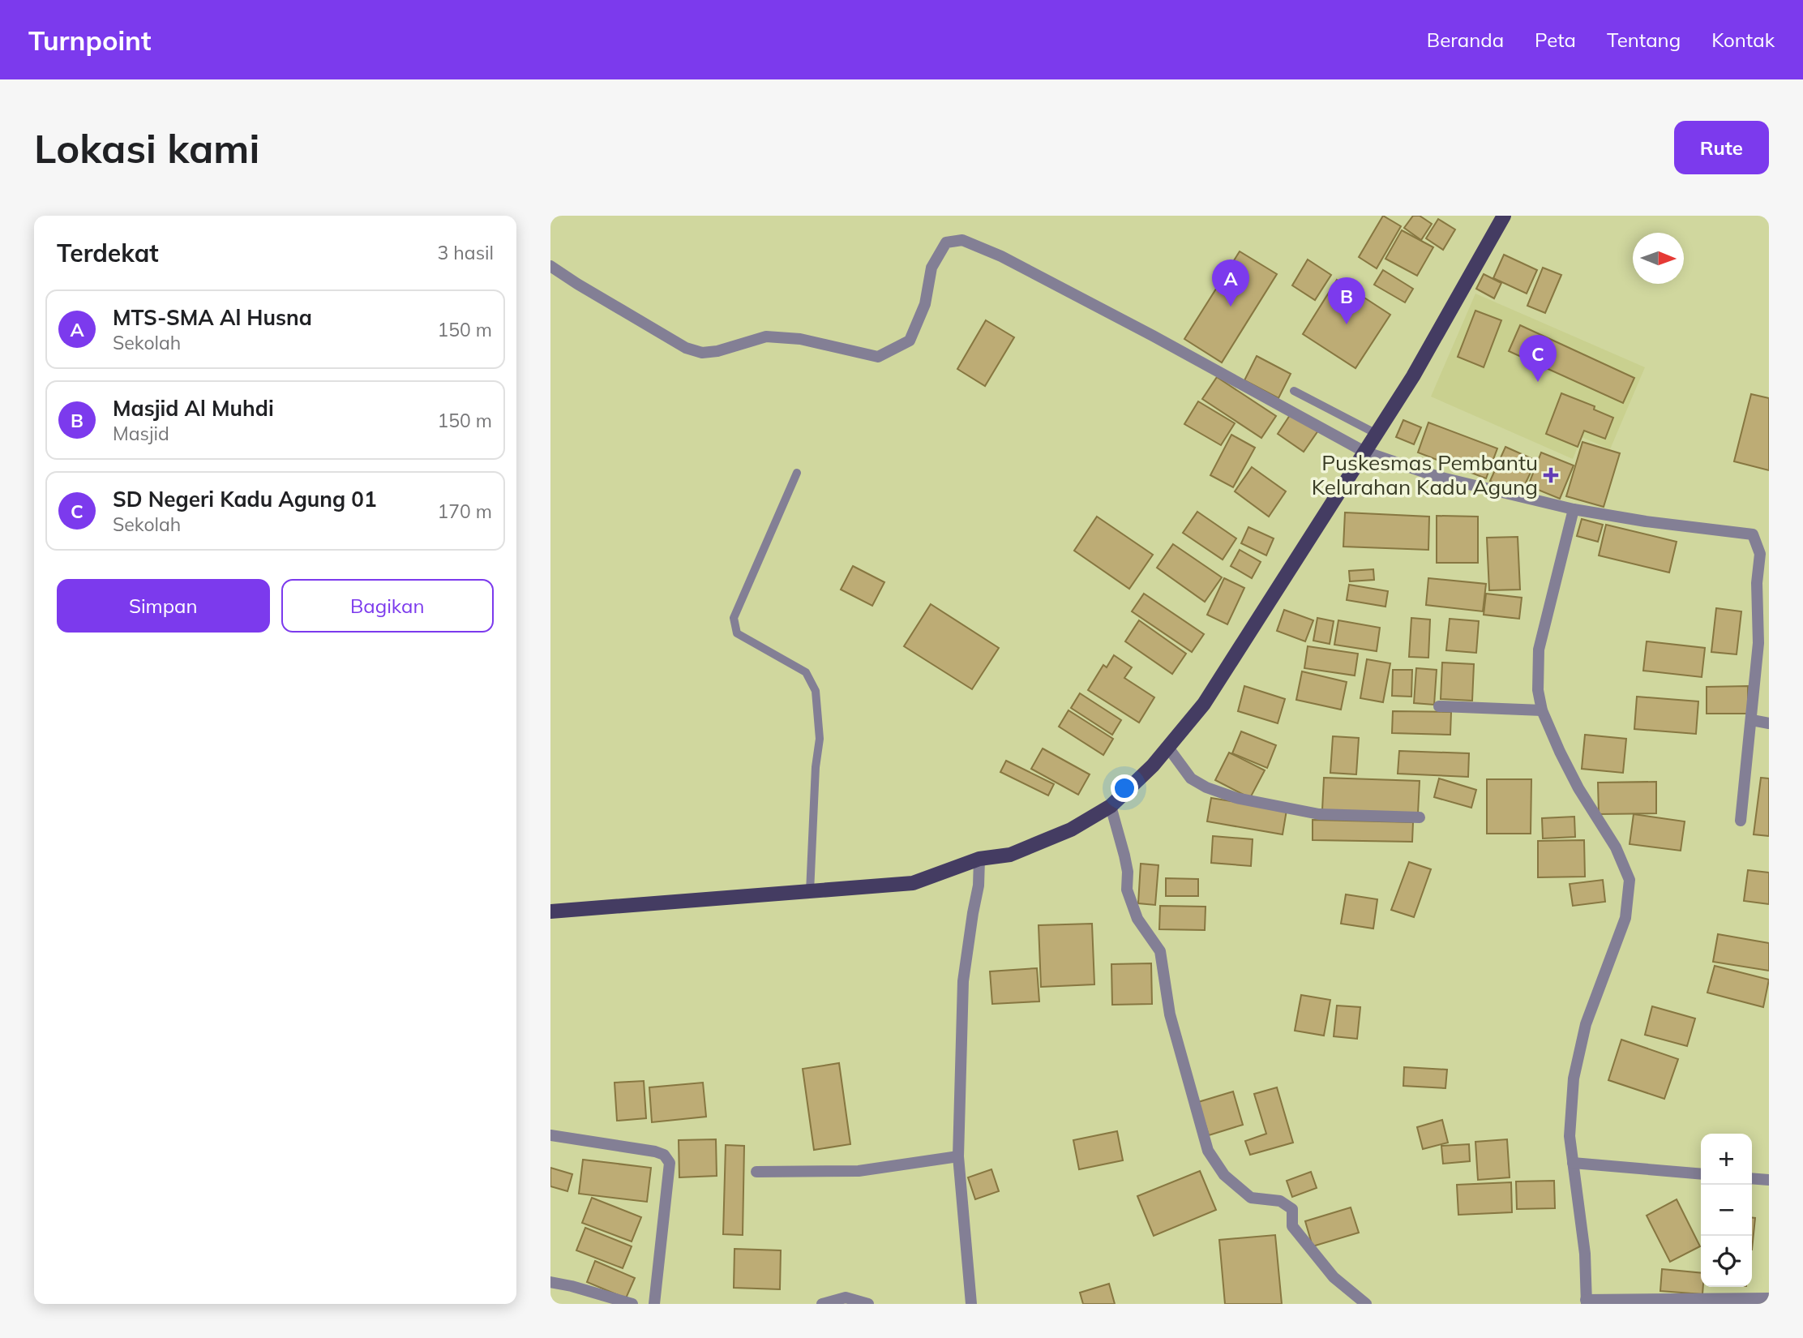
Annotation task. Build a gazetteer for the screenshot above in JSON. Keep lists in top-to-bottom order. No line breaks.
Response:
{"places":{"health":["Puskesmas Pembantu Kelurahan Kadu Agung"]},"north":"right","page":{"header":"Turnpoint","nav":["Beranda","Peta","Tentang","Kontak"],"buttons":["Rute",["Simpan","Bagikan"]],"title":"Lokasi kami","heading":["Terdekat","3 hasil"],"pins":["A","B","C"],"list":[{"mark":"A","name":"MTS-SMA Al Husna","note":"Sekolah","value":"150 m"},{"mark":"B","name":"Masjid Al Muhdi","note":"Masjid","value":"150 m"},{"mark":"C","name":"SD Negeri Kadu Agung 01","note":"Sekolah","value":"170 m"}],"map_buttons":["+","−"]}}
